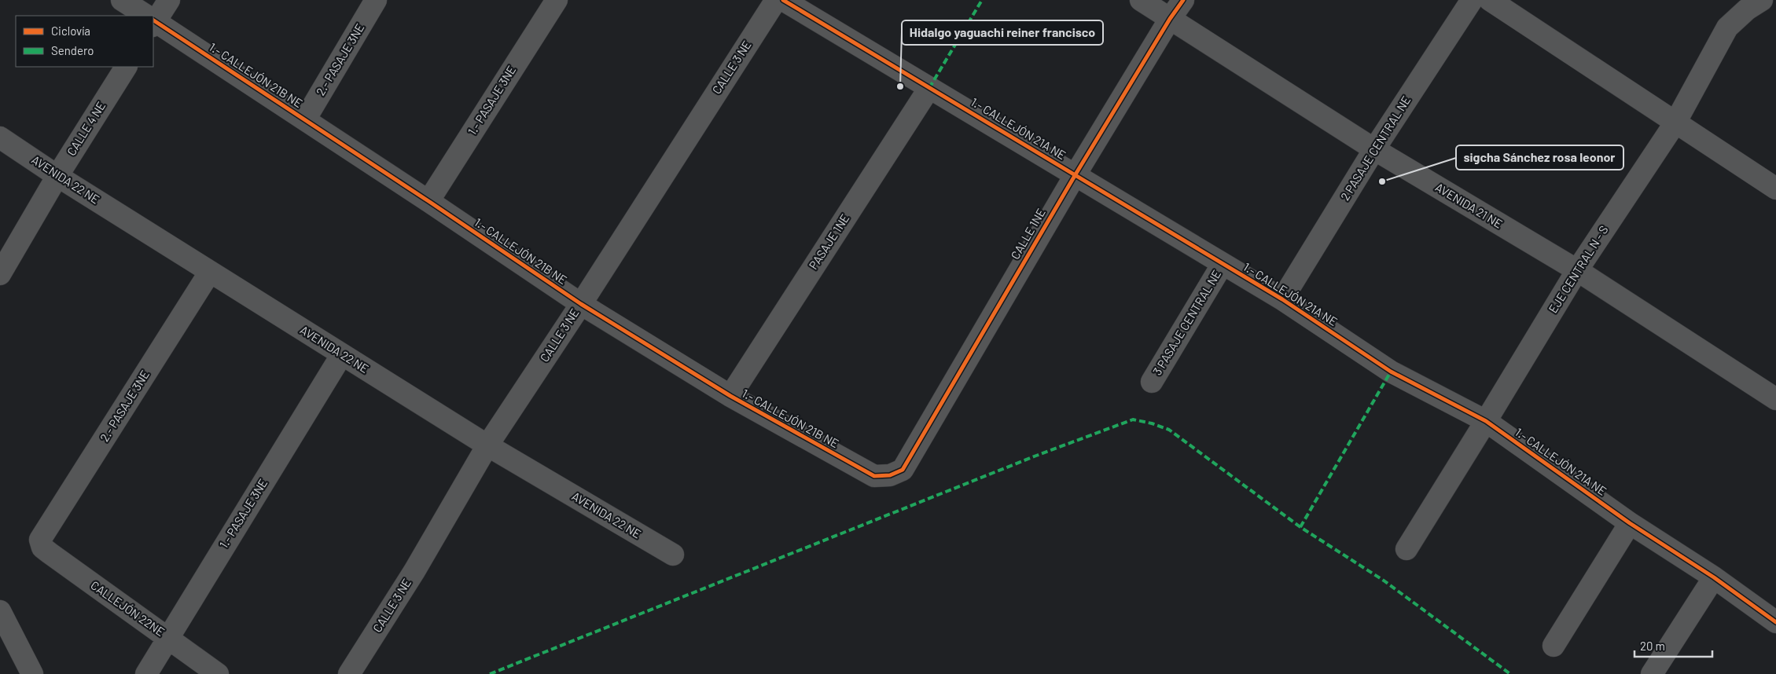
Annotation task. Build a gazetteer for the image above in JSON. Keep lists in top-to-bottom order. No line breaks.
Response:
{"streets":{"street":["2.- PASAJE 3NE","CALLE 3 NE","1.- CALLEJÓN 21B NE","1.- PASAJE 3NE","CALLE 4 NE","1.- CALLEJÓN 21A NE","2 PASAJE CENTRAL NE","AVENIDA 22 NE","AVENIDA 21 NE","CALLE 1NE","PASAJE 1NE","EJE CENTRAL N - S","3 PASAJE CENTRAL NE","CALLEJÓN 22NE"]},"crossings":[["2.- PASAJE 3NE","1.- CALLEJÓN 21B NE"],["2.- PASAJE 3NE","AVENIDA 22 NE"],["2.- PASAJE 3NE","CALLEJÓN 22NE"],["CALLE 3 NE","1.- CALLEJÓN 21B NE"],["CALLE 3 NE","AVENIDA 22 NE"],["1.- CALLEJÓN 21B NE","1.- PASAJE 3NE"],["1.- CALLEJÓN 21B NE","CALLE 1NE"],["1.- CALLEJÓN 21B NE","PASAJE 1NE"],["1.- PASAJE 3NE","AVENIDA 22 NE"],["1.- PASAJE 3NE","CALLEJÓN 22NE"],["CALLE 4 NE","AVENIDA 22 NE"],["1.- CALLEJÓN 21A NE","2 PASAJE CENTRAL NE"],["1.- CALLEJÓN 21A NE","CALLE 1NE"],["1.- CALLEJÓN 21A NE","PASAJE 1NE"],["1.- CALLEJÓN 21A NE","EJE CENTRAL N - S"],["1.- CALLEJÓN 21A NE","3 PASAJE CENTRAL NE"],["2 PASAJE CENTRAL NE","AVENIDA 21 NE"],["AVENIDA 21 NE","CALLE 1NE"],["AVENIDA 21 NE","EJE CENTRAL N - S"]],"places":["Hidalgo yaguachi reiner francisco","sigcha Sánchez rosa leonor"],"legend":["Ciclovía","Sendero"],"scale_bar":"20 m"}
